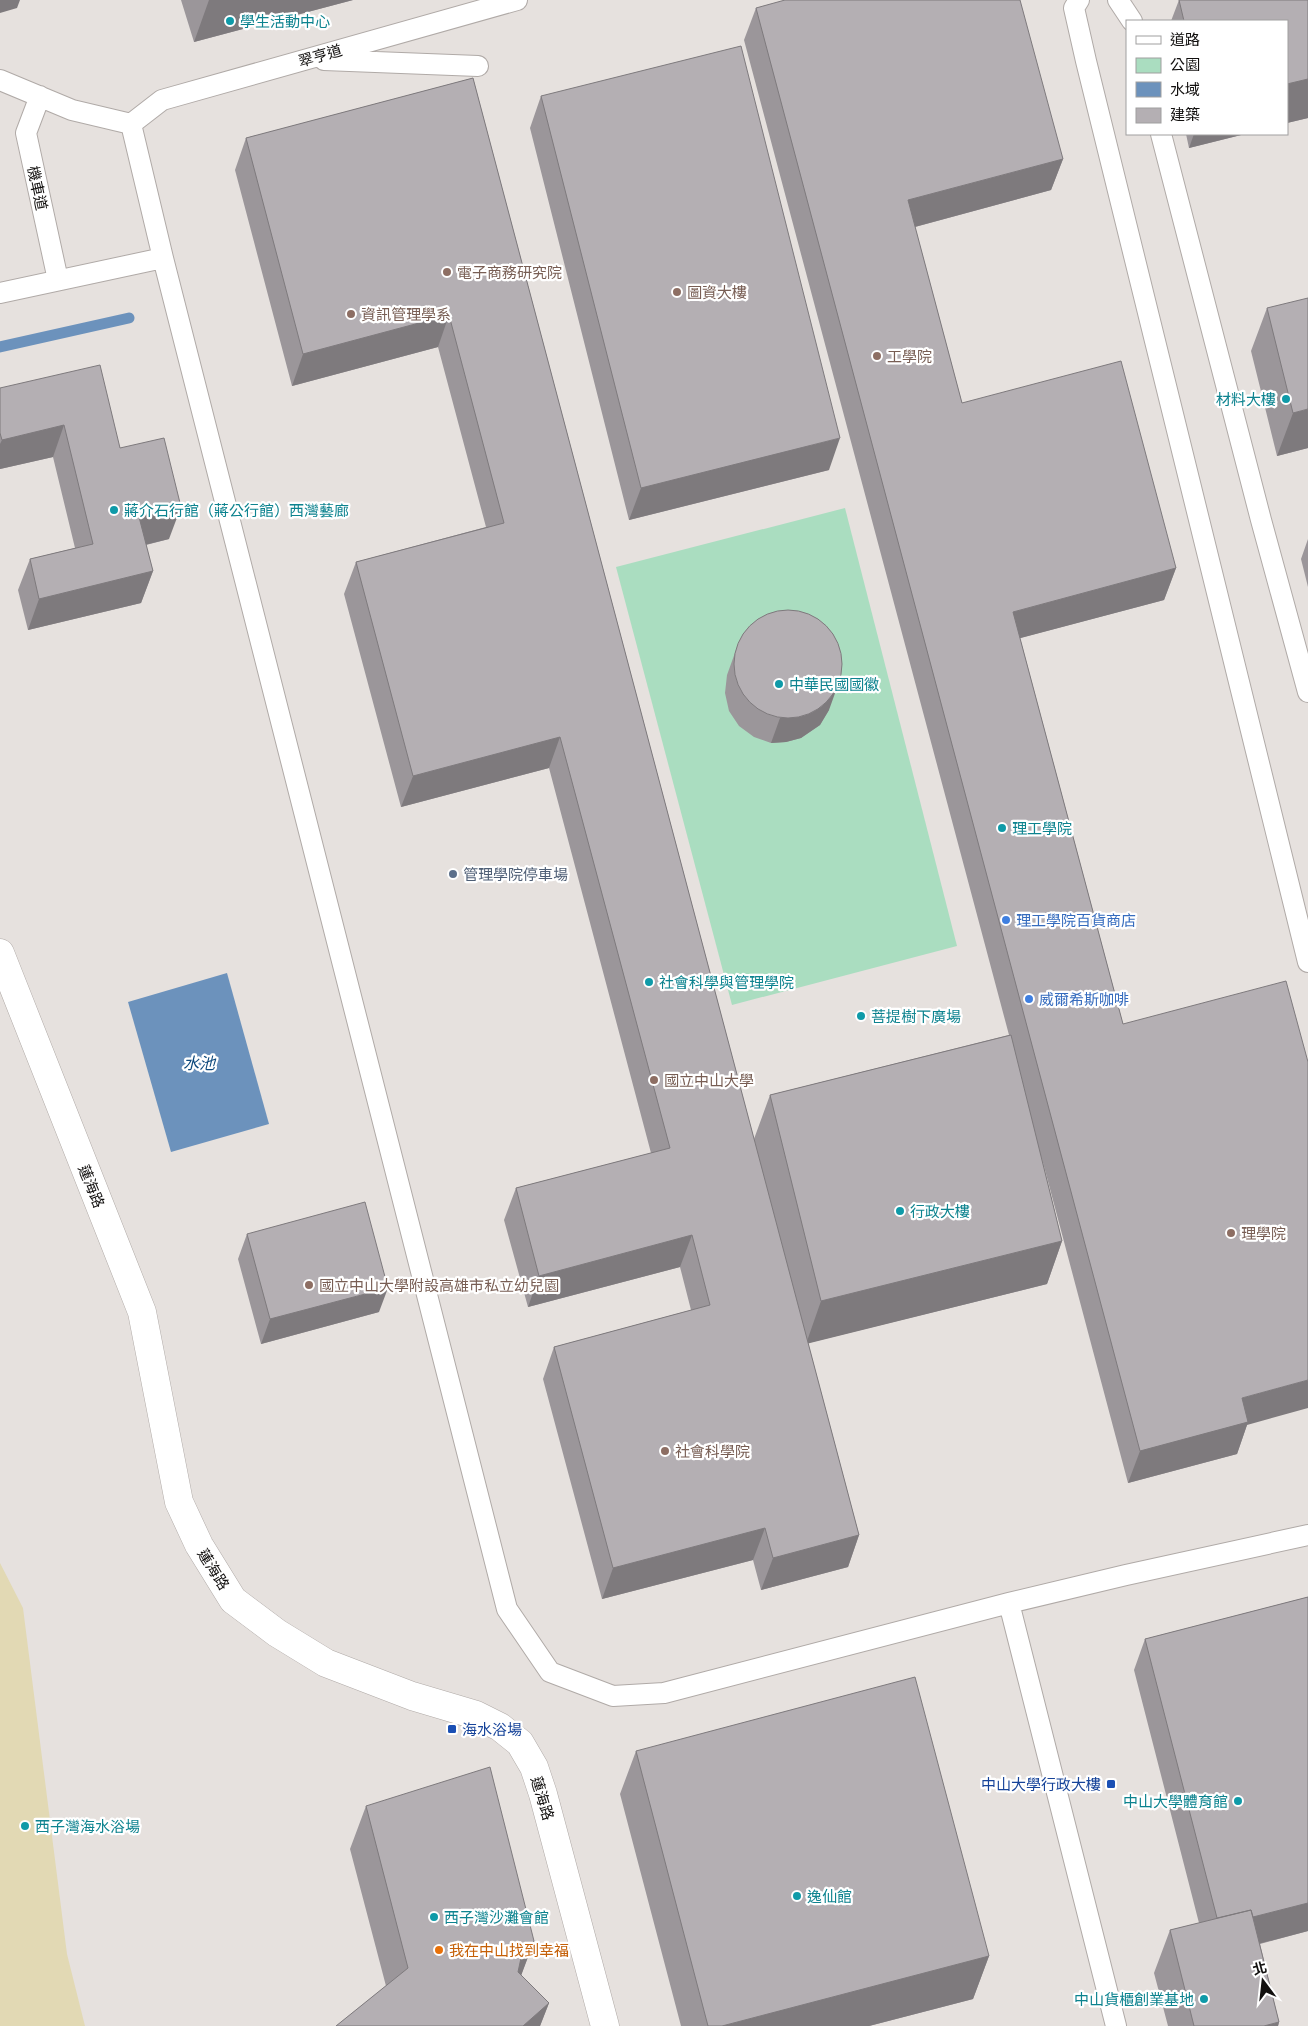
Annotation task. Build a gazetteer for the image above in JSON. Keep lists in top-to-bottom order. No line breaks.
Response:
{"streets":{"street":["蓮海路"],"lane":["翠亨道","機車道"]},"water":["水池"],"places":{"other":["學生活動中心","電子商務研究院","圖資大樓","資訊管理學系","工學院","材料大樓","蔣介石行館（蔣公行館）西灣藝廊","中華民國國徽","理工學院","管理學院停車場","理工學院百貨商店","社會科學與管理學院","威爾希斯咖啡","菩提樹下廣場","國立中山大學","行政大樓","理學院","國立中山大學附設高雄市私立幼兒園","社會科學院","中山大學體育館","西子灣海水浴場","逸仙館","西子灣沙灘會館","我在中山找到幸福","中山貨櫃創業基地"],"transit":["海水浴場","中山大學行政大樓"]},"legend":["道路","公園","水域","建築"],"north":"top"}
